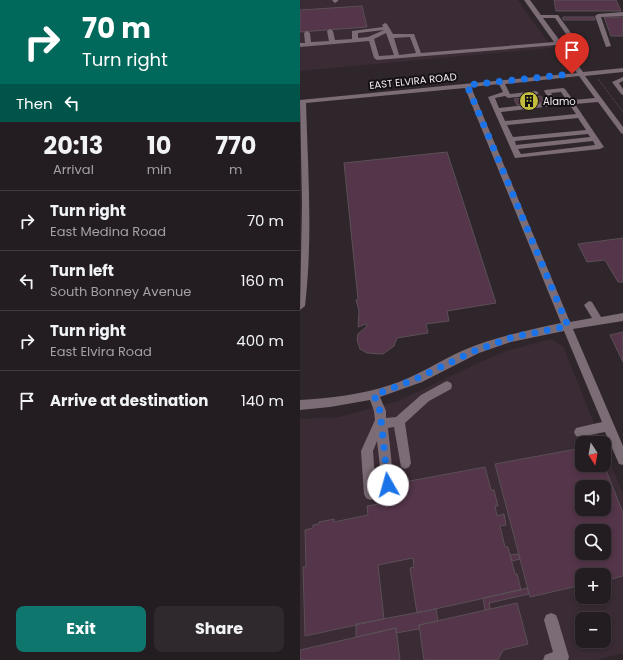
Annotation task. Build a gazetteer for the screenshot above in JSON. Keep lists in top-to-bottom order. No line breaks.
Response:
{"streets":{"street":["EAST ELVIRA ROAD"]},"places":{"building":["Alamo"]},"north":"bottom","page":{"turn":["70 m","Turn right"],"then":"Then","eta":["20:13","Arrival","10","min","770","m"],"list":[{"name":"Turn right","note":"East Medina Road","value":"70 m"},{"name":"Turn left","note":"South Bonney Avenue","value":"160 m"},{"name":"Turn right","note":"East Elvira Road","value":"400 m"},{"name":"Arrive at destination","value":"140 m"}],"map_buttons":["+","−"],"buttons":["Exit","Share"]}}
